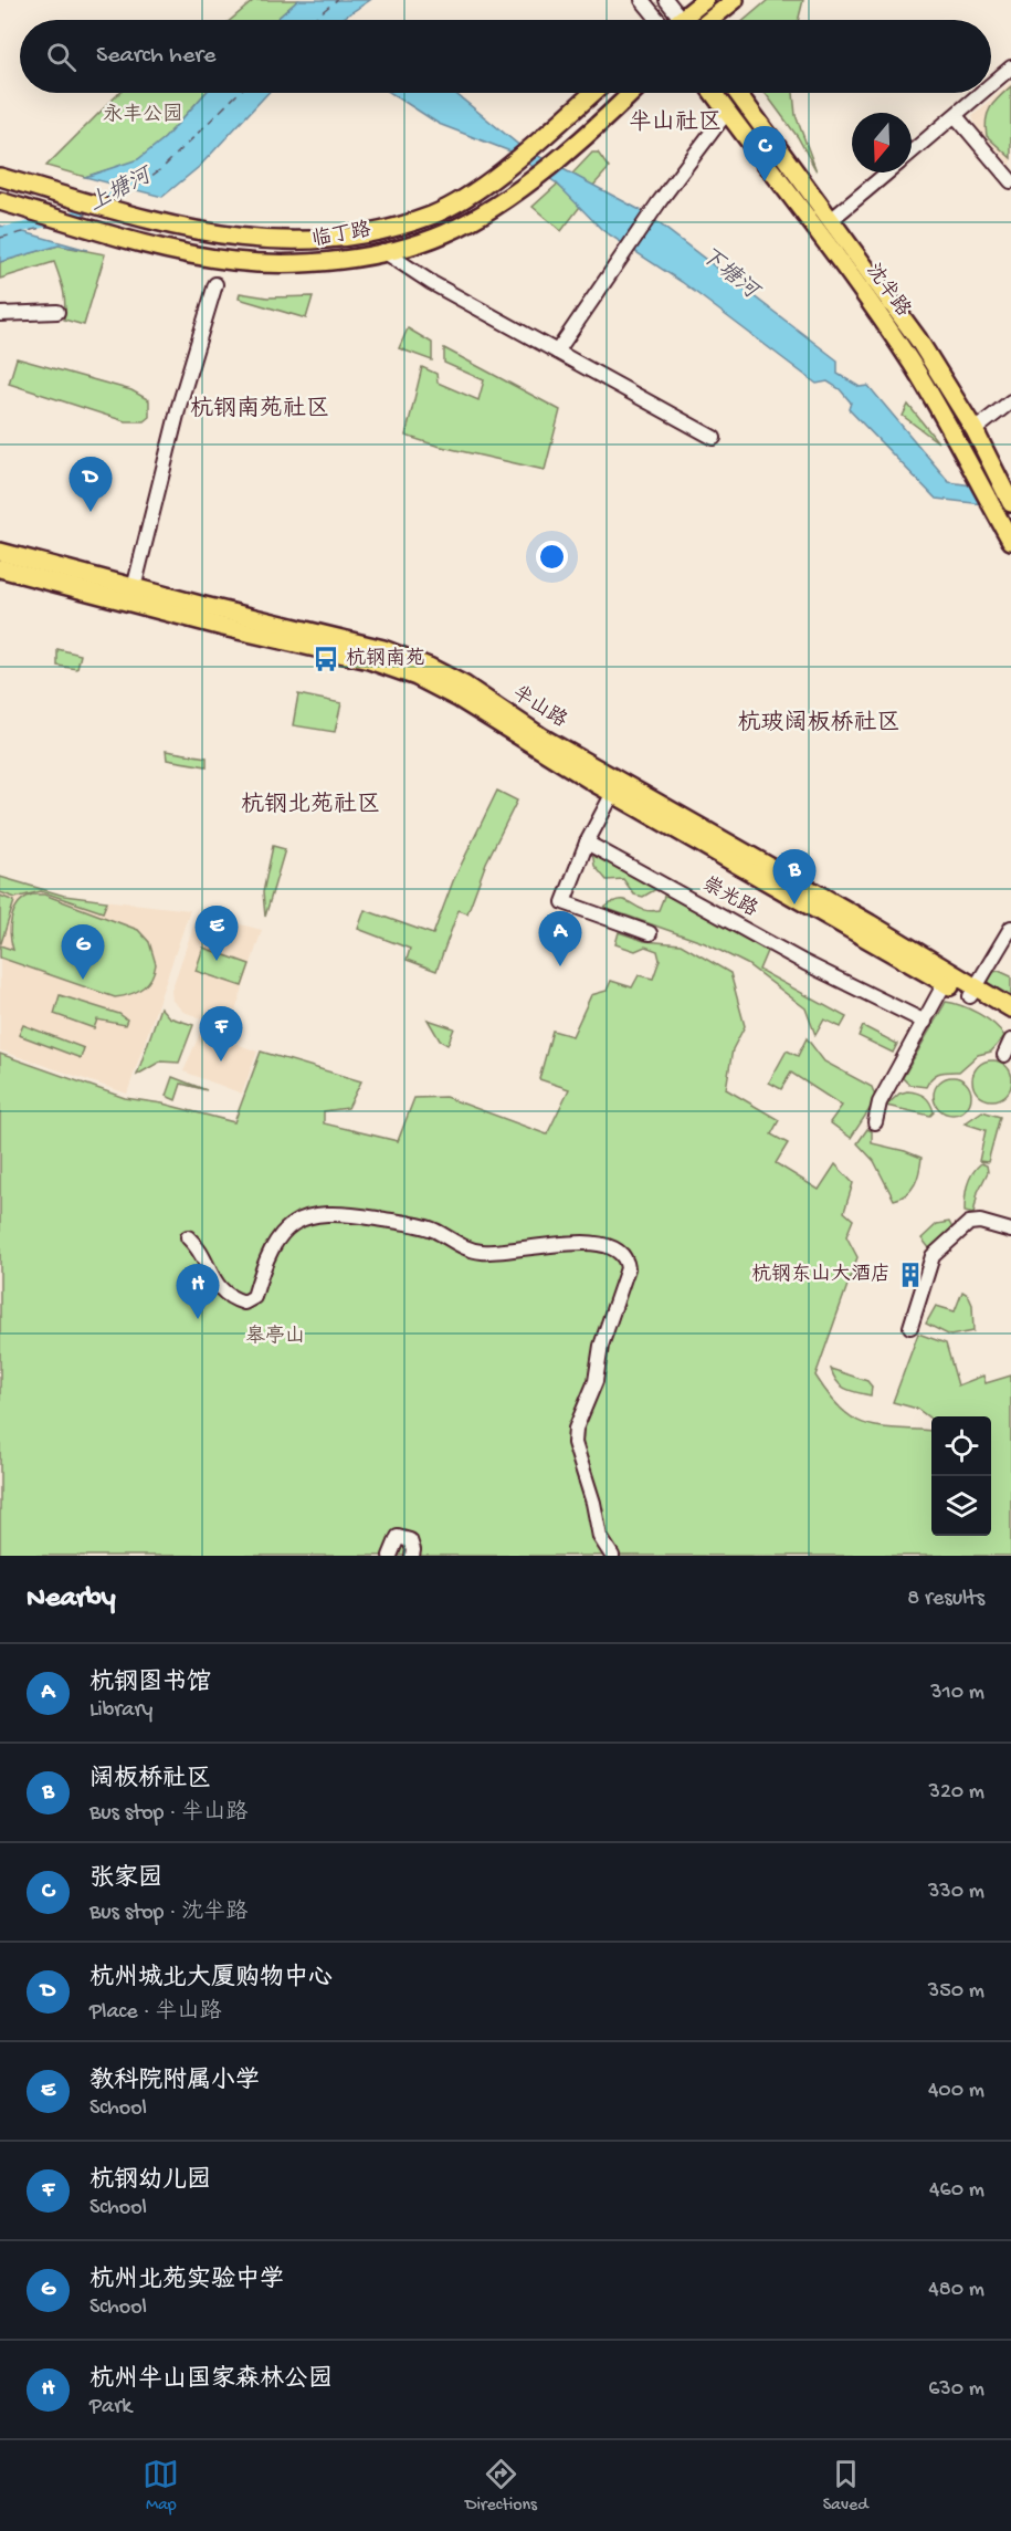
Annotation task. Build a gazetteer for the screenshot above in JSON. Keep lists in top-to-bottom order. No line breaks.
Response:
{"streets":{"main road":["临丁路","沈半路","半山路"],"street":["崇光路"]},"districts":["半山社区","杭钢南苑社区","杭玻阔板桥社区","杭钢北苑社区"],"water":["上塘河","下塘河"],"parks":["永丰公园","皋亭山"],"places":{"bus stop":["杭钢南苑"],"building":["杭钢东山大酒店"]},"north":"bottom","page":{"search":"Search here","pins":["C","D","B","E","A","G","F","H"],"heading":["Nearby","8 results"],"list":[{"mark":"A","name":"杭钢图书馆","note":"Library","value":"310 m"},{"mark":"B","name":"阔板桥社区","note":"Bus stop · 半山路","value":"320 m"},{"mark":"C","name":"张家园","note":"Bus stop · 沈半路","value":"330 m"},{"mark":"D","name":"杭州城北大厦购物中心","note":"Place · 半山路","value":"350 m"},{"mark":"E","name":"教科院附属小学","note":"School","value":"400 m"},{"mark":"F","name":"杭钢幼儿园","note":"School","value":"460 m"},{"mark":"G","name":"杭州北苑实验中学","note":"School","value":"480 m"},{"mark":"H","name":"杭州半山国家森林公园","note":"Park","value":"630 m"}],"nav":["Map","Directions","Saved"]}}
